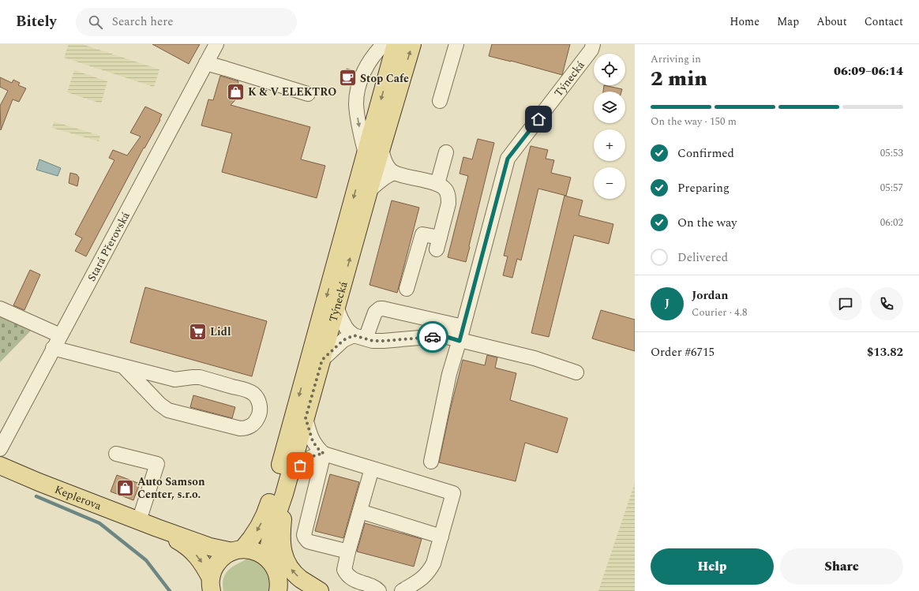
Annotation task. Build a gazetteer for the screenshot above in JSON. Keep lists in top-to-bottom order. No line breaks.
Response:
{"streets":{"main road":["Týnecká","Keplerova"],"street":["Stará Přerovská"]},"crossings":[["Týnecká","Keplerova"]],"places":{"cafe":["Stop Cafe"],"shop":["K & V ELEKTRO","Auto Samson Center, s.r.o."],"supermarket":["Lidl"]},"page":{"header":"Bitely","search":"Search here","nav":["Home","Map","About","Contact"],"heading":["2 min","Arriving in","06:09–06:14"],"panel":["Jordan","Courier · 4.8","Order #6715","$13.82"],"map_buttons":["+","−"],"bar":"On the way · 150 m","list":[["Confirmed","05:53"],["Preparing","05:57"],["On the way","06:02"],"Delivered"],"round":"J","buttons":["Help","Share"]}}
